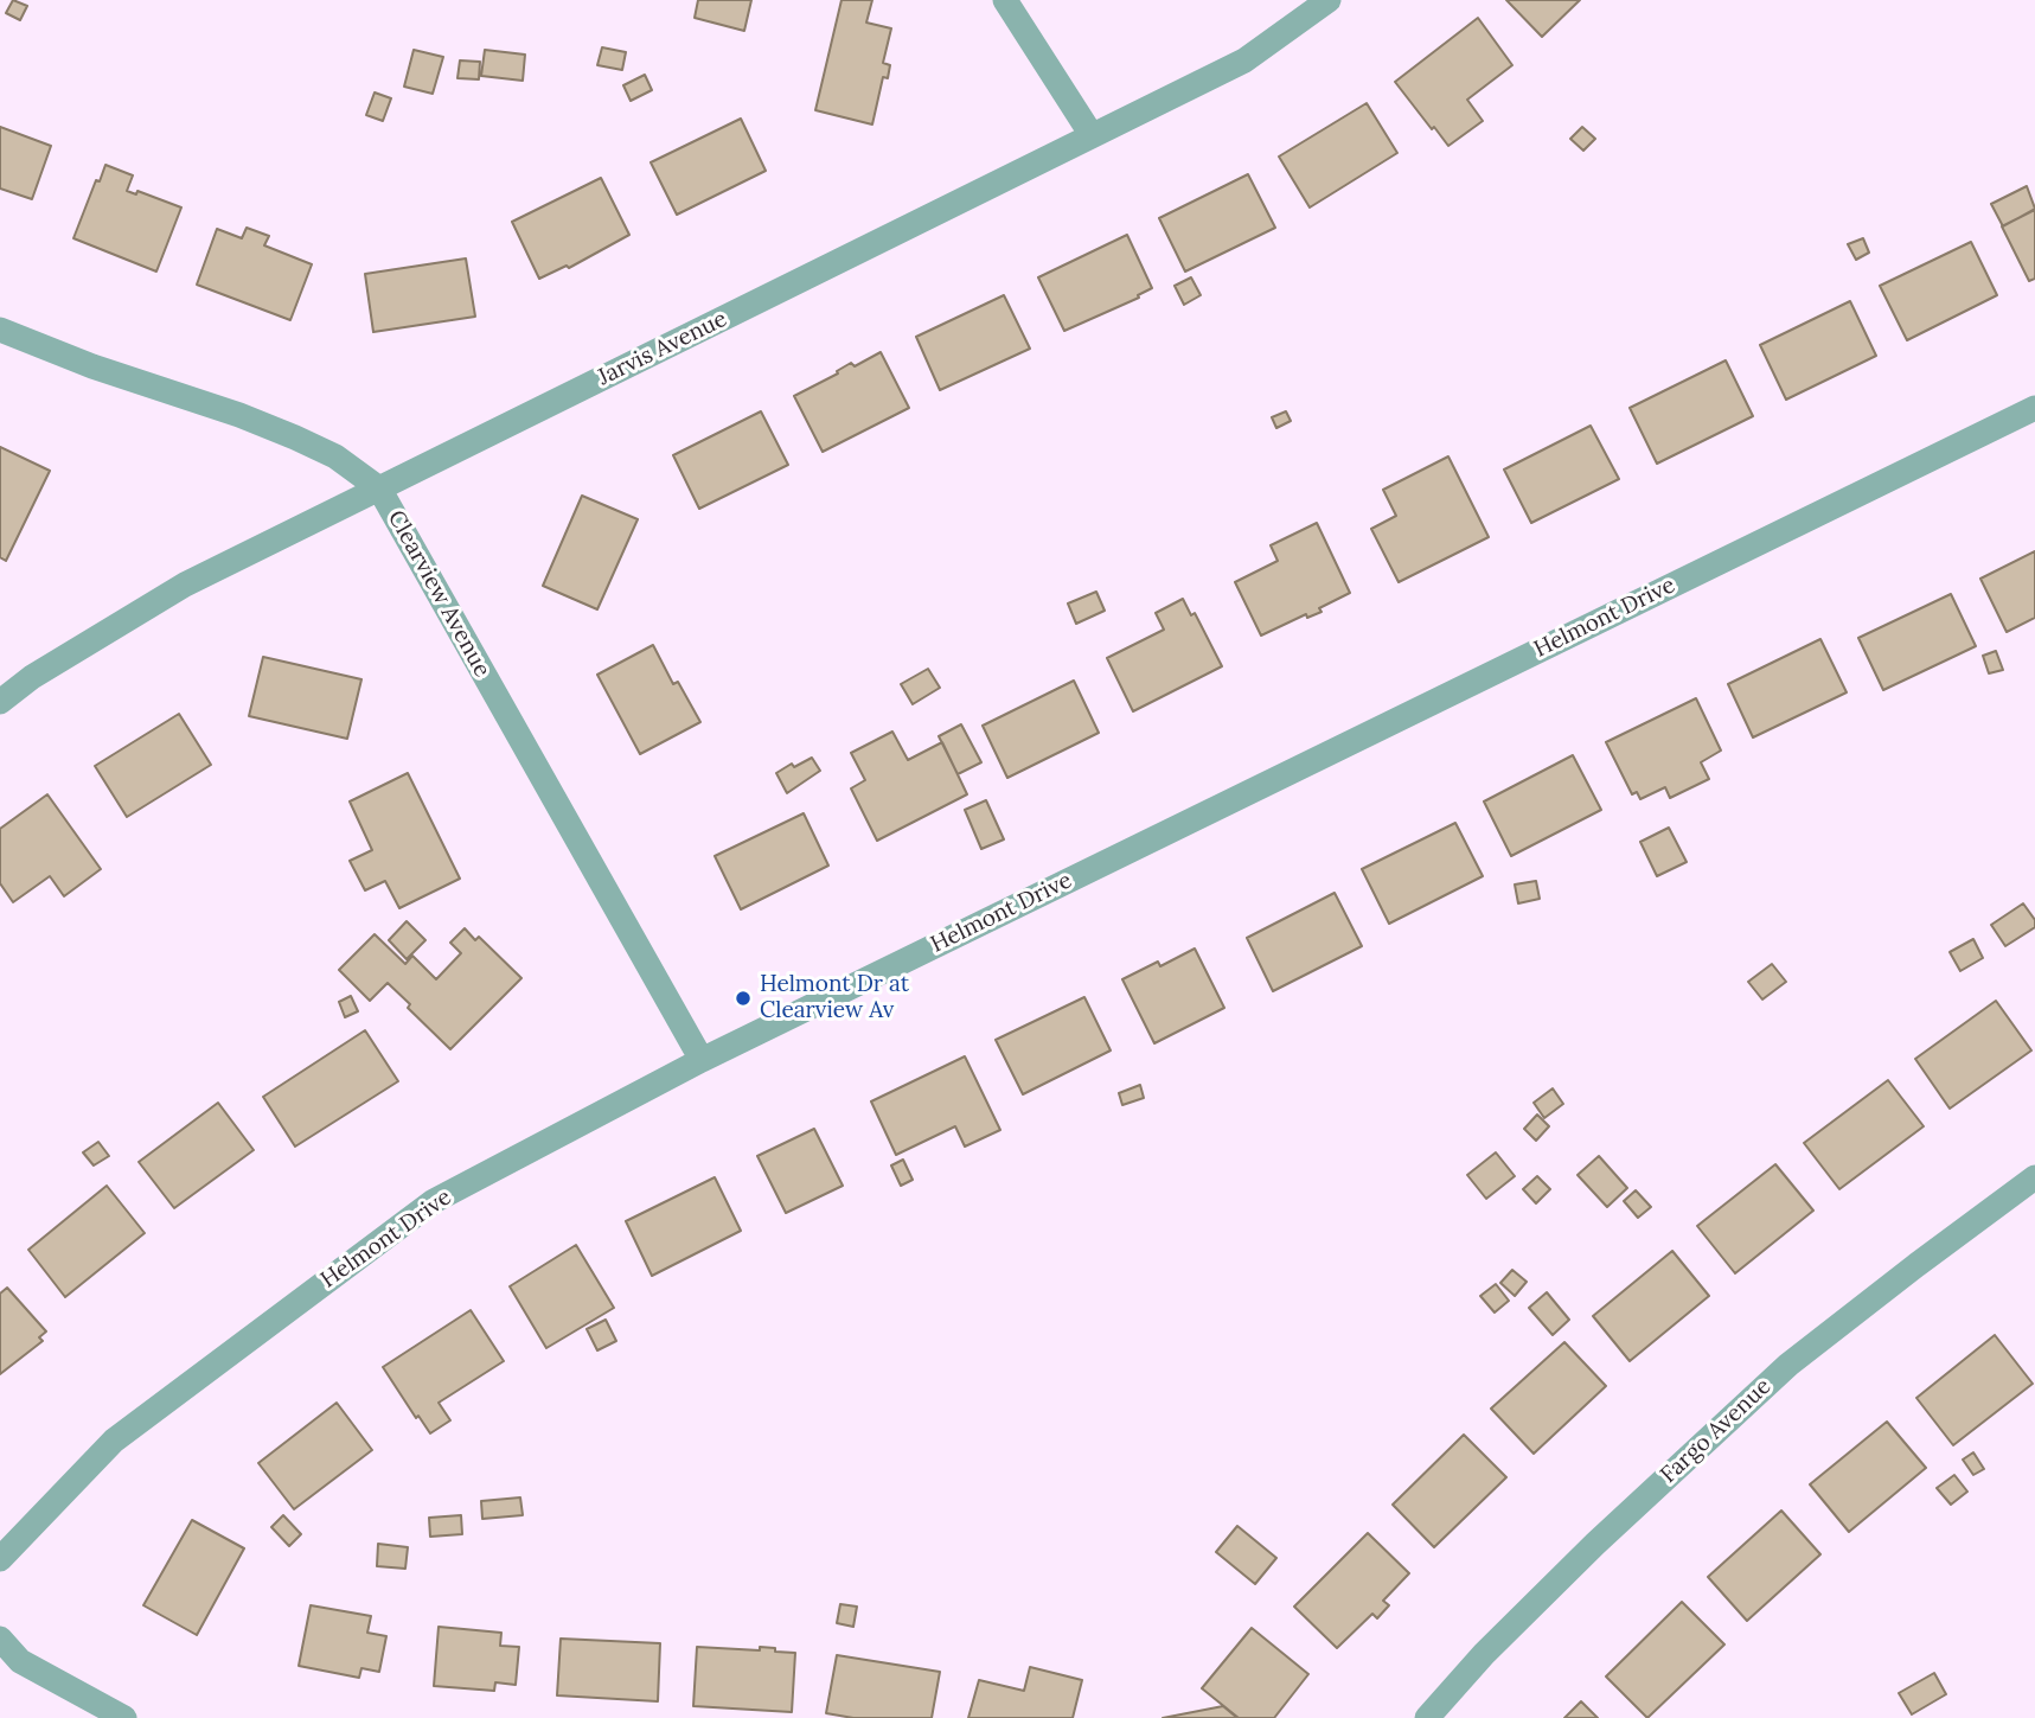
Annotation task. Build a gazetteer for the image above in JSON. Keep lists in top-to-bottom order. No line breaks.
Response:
{"streets":{"street":["Jarvis Avenue","Clearview Avenue","Helmont Drive","Fargo Avenue"]},"crossings":[["Jarvis Avenue","Clearview Avenue"],["Clearview Avenue","Helmont Drive"]],"places":["Helmont Dr at Clearview Av"]}
